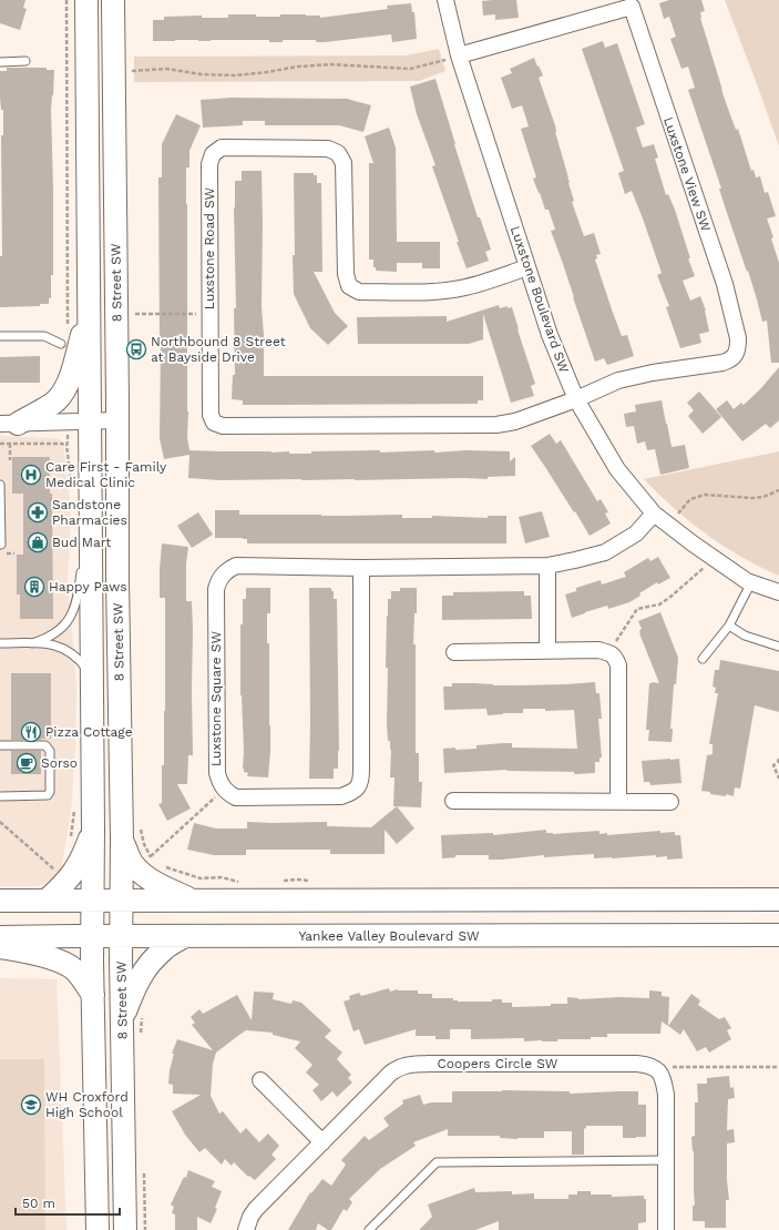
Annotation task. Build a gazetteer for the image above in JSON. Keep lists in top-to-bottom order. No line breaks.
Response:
{"streets":{"main road":["8 Street SW","Yankee Valley Boulevard SW"],"street":["Luxstone View SW","Luxstone Road SW","Luxstone Boulevard SW","Luxstone Square SW","Coopers Circle SW"]},"crossings":[["Luxstone View SW","Luxstone Road SW"],["Luxstone View SW","Luxstone Boulevard SW"],["Luxstone Road SW","Luxstone Boulevard SW"],["8 Street SW","Yankee Valley Boulevard SW"],["Luxstone Boulevard SW","Luxstone Square SW"]],"places":{"bus stop":["Northbound 8 Street at Bayside Drive"],"hospital":["Care First - Family Medical Clinic"],"pharmacy":["Sandstone Pharmacies"],"shop":["Bud Mart"],"building":["Happy Paws"],"restaurant":["Pizza Cottage"],"cafe":["Sorso"],"school or university":["WH Croxford High School"]},"scale_bar":"50 m"}
